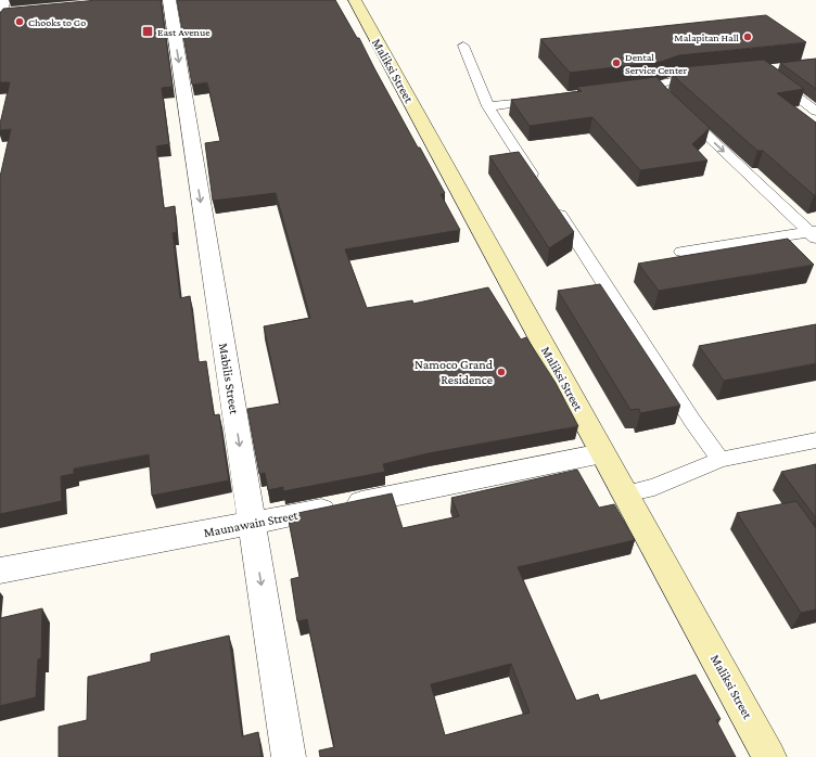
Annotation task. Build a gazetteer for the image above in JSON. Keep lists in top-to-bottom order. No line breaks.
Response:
{"streets":{"street":["Maliksi Street","Mabilis Street","Maunawain Street"]},"crossings":[["Maliksi Street","Maunawain Street"],["Mabilis Street","Maunawain Street"]],"one_way":["Mabilis Street"],"places":{"other":["Chooks to Go","Malapitan Hall","Dental Service Center","Namoco Grand Residence"],"transit":["East Avenue"]}}
